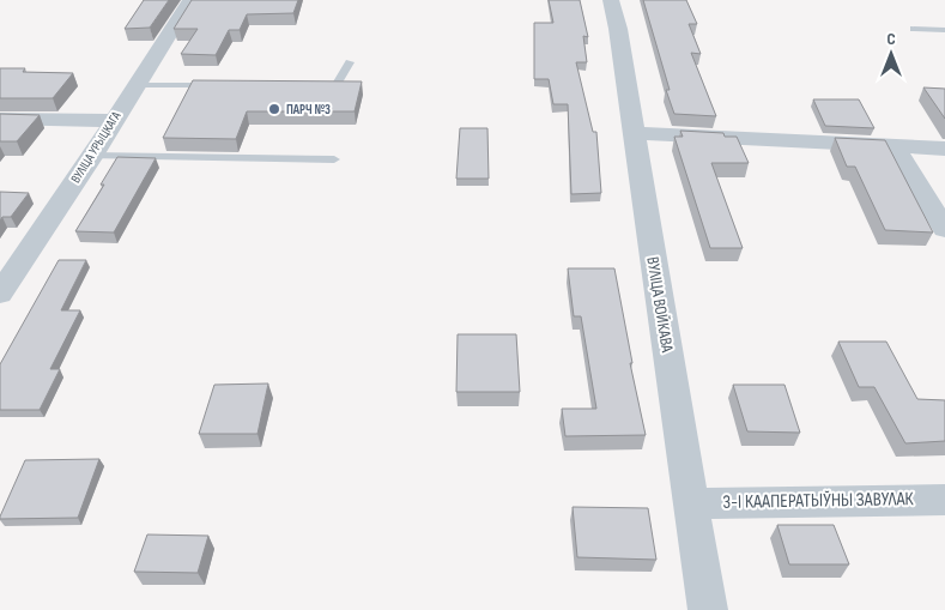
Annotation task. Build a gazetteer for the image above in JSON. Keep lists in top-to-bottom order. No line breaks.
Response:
{"streets":{"street":["ВУЛІЦА УРЫЦКАГА","ВУЛІЦА ВОЙКАВА","3-І КААПЕРАТЫЎНЫ ЗАВУЛАК"]},"crossings":[["ВУЛІЦА ВОЙКАВА","3-І КААПЕРАТЫЎНЫ ЗАВУЛАК"]],"places":["ПАРЧ №3"],"north":"top"}
